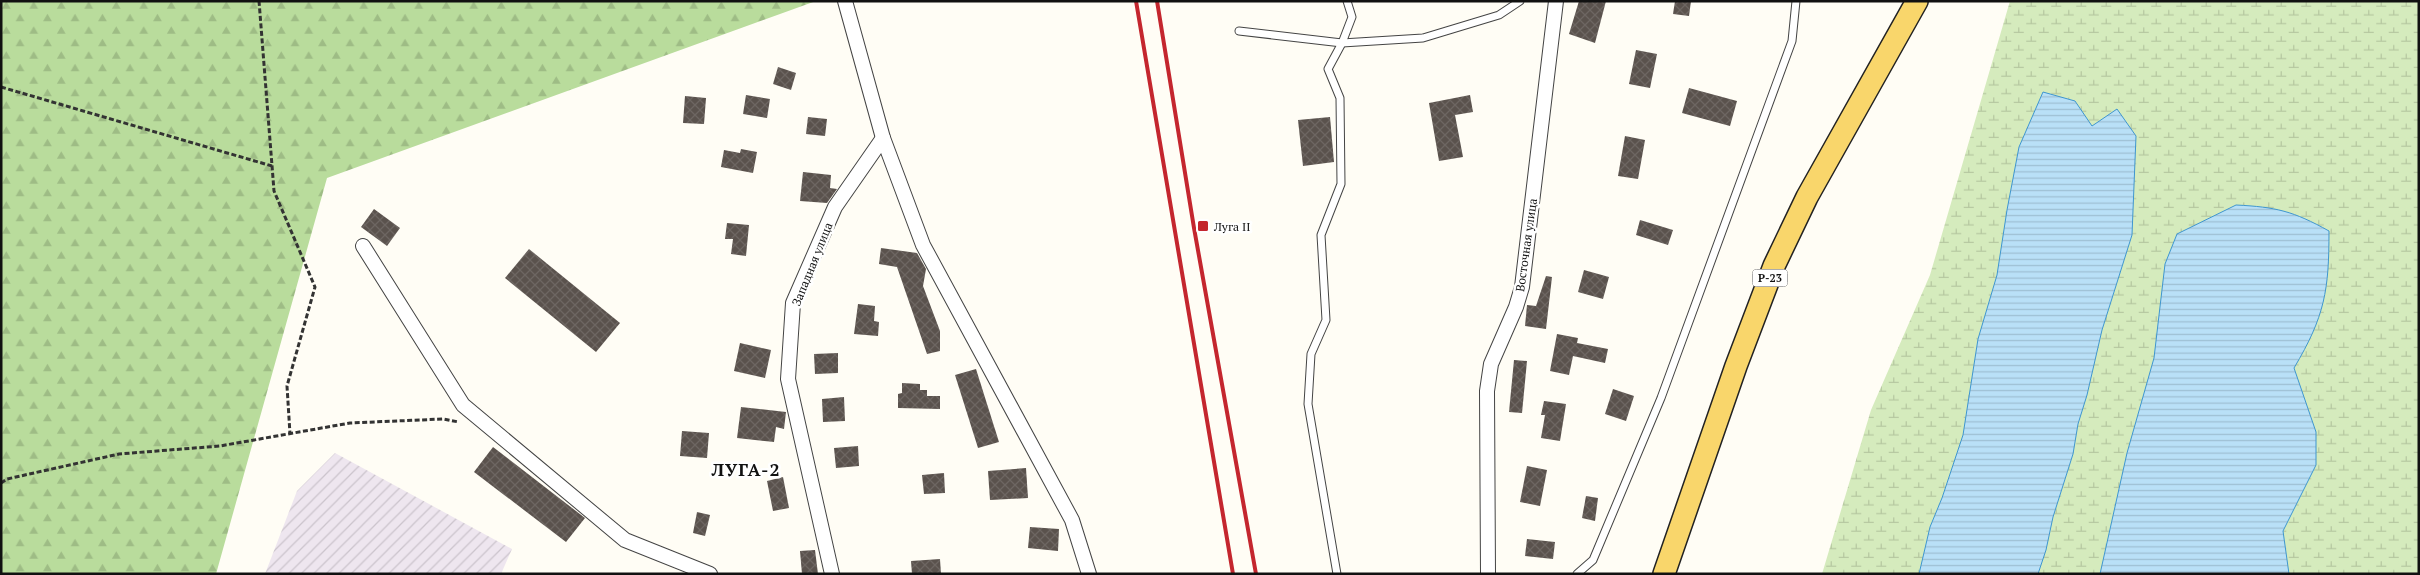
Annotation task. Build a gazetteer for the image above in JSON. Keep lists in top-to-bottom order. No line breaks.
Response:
{"streets":{"main road":["Р-23"],"street":["Восточная улица","Западная улица"]},"districts":["ЛУГА-2"],"places":{"transit":["Луга II"]}}
